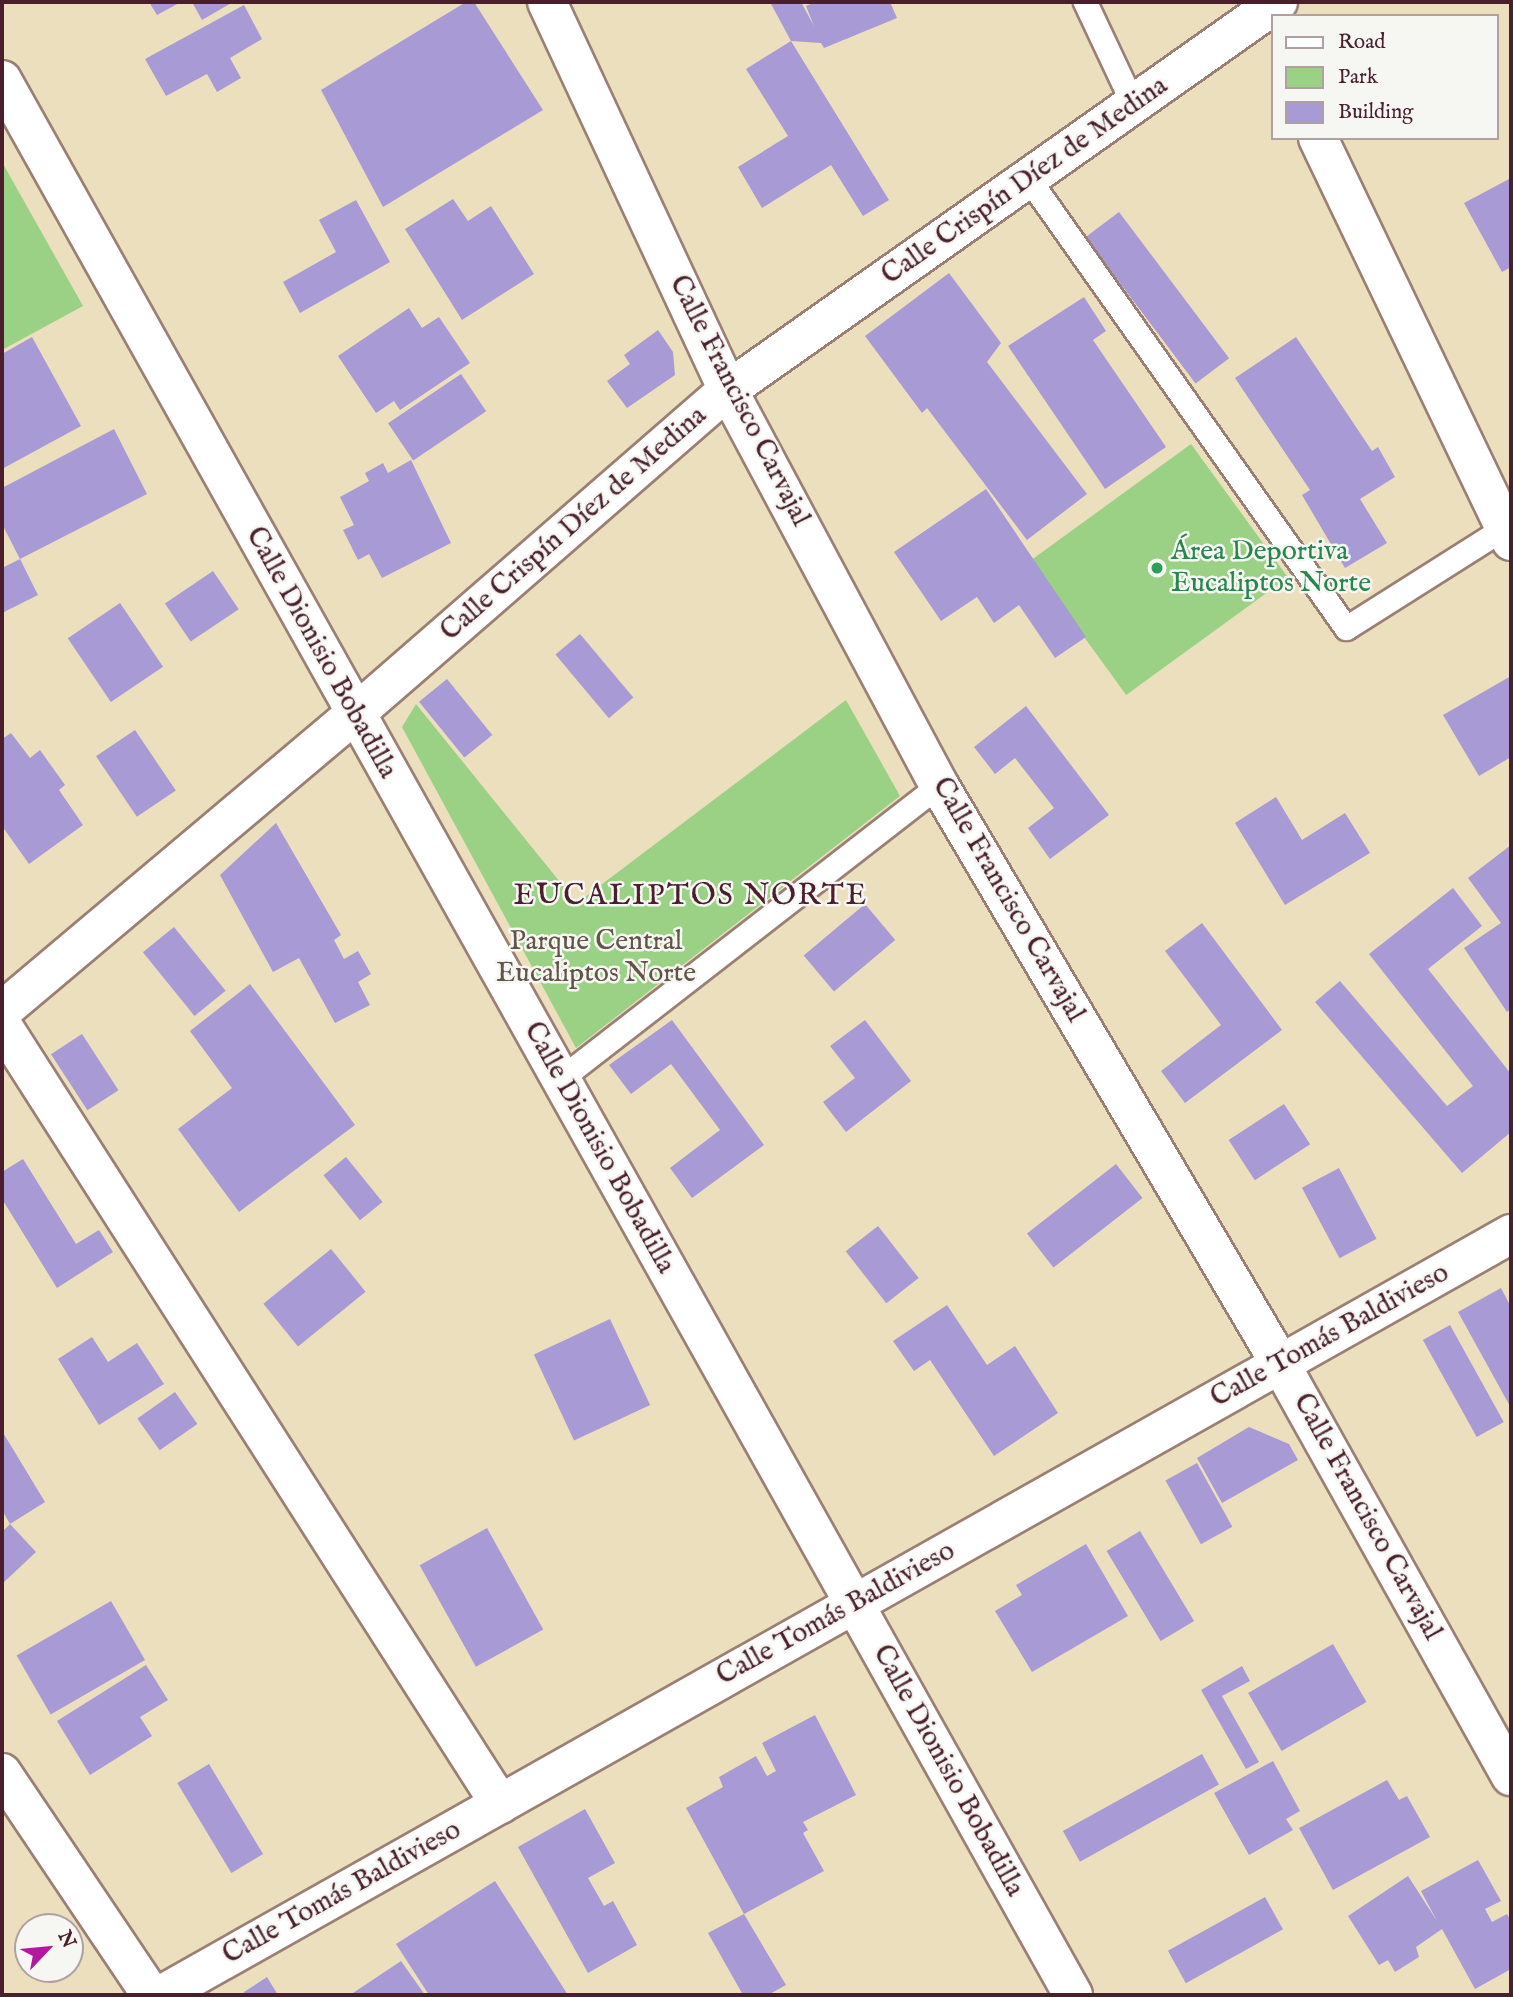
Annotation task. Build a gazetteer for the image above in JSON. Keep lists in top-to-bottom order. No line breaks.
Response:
{"streets":{"street":["Calle Crispín Díez de Medina","Calle Francisco Carvajal","Calle Dionisio Bobadilla","Calle Tomás Baldivieso"]},"crossings":[["Calle Crispín Díez de Medina","Calle Francisco Carvajal"],["Calle Crispín Díez de Medina","Calle Dionisio Bobadilla"],["Calle Francisco Carvajal","Calle Tomás Baldivieso"],["Calle Dionisio Bobadilla","Calle Tomás Baldivieso"]],"districts":["EUCALIPTOS NORTE"],"parks":["Parque Central Eucaliptos Norte"],"places":["Área Deportiva Eucaliptos Norte"],"legend":["Road","Park","Building"],"north":"top right"}
